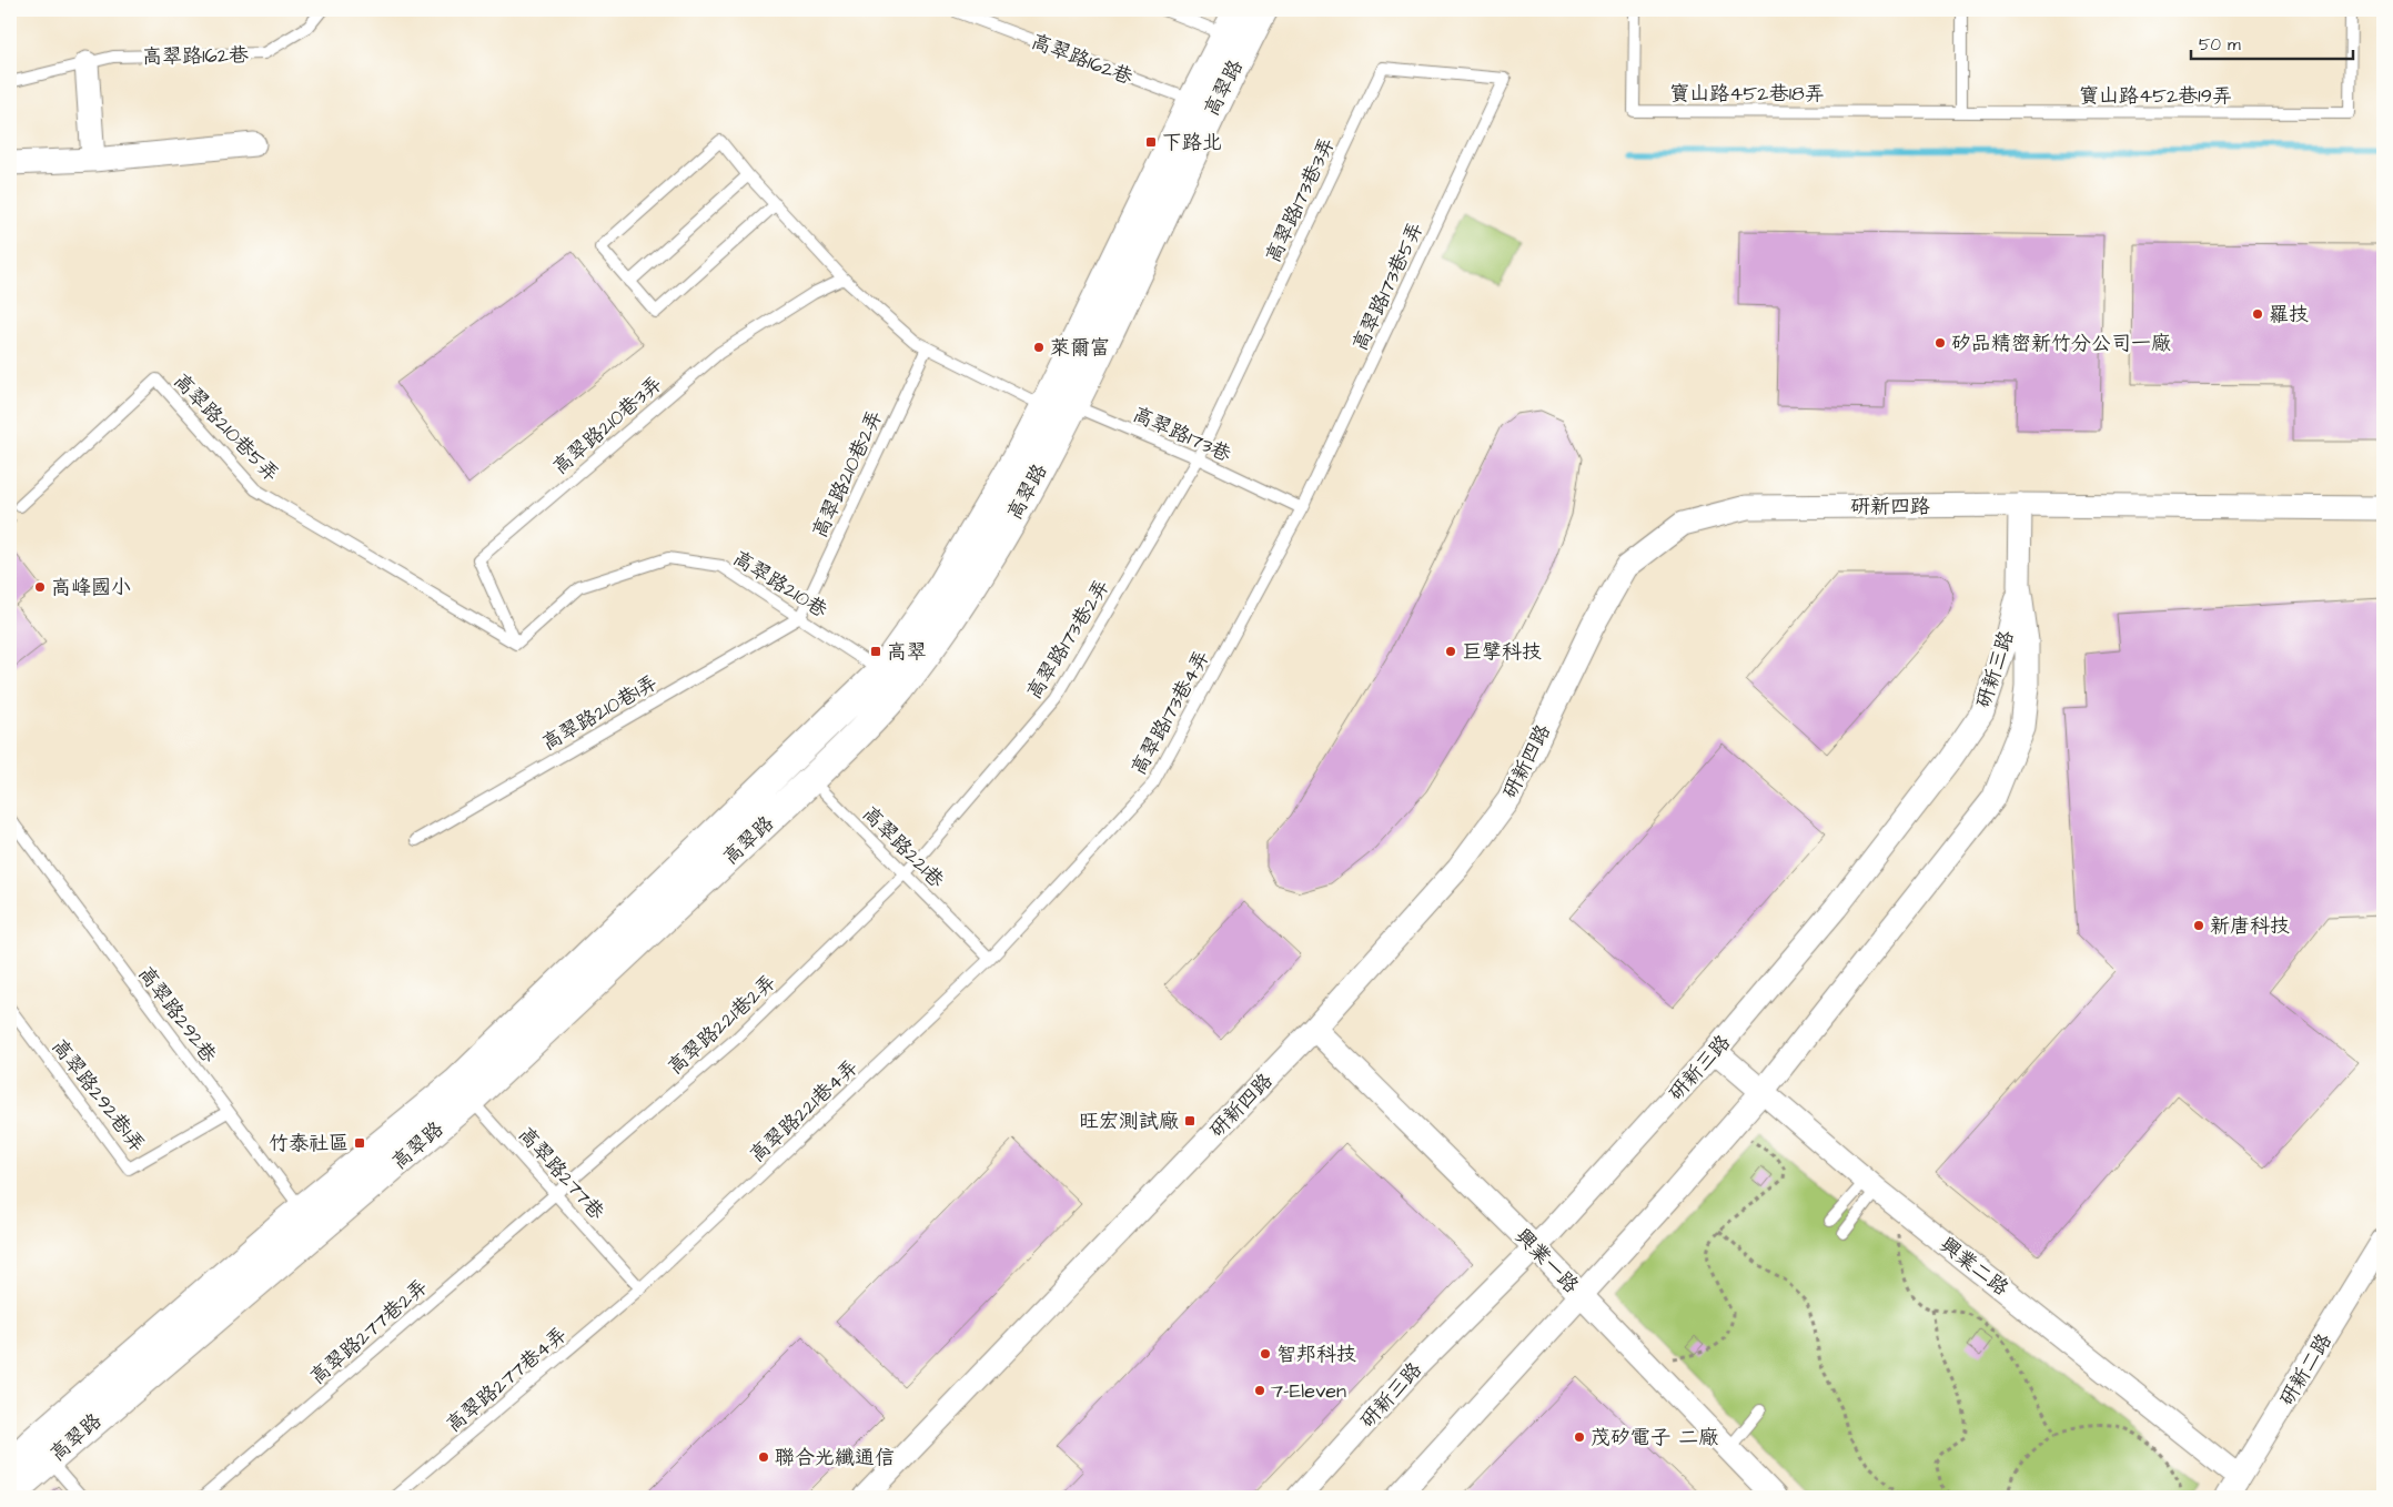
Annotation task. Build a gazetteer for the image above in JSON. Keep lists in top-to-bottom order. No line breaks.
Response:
{"streets":{"street":["高翠路","研新四路","研新三路","興業一路","興業二路","研新二路"],"lane":["高翠路162巷","寶山路452巷18弄","寶山路452巷19弄","高翠路173巷3弄","高翠路173巷5弄","高翠路210巷3弄","高翠路210巷5弄","高翠路173巷","高翠路210巷2弄","高翠路210巷","高翠路173巷2弄","高翠路210巷1弄","高翠路173巷4弄","高翠路221巷","高翠路292巷","高翠路221巷2弄","高翠路292巷1弄","高翠路221巷4弄","高翠路277巷","高翠路277巷2弄","高翠路277巷4弄"]},"crossings":[["高翠路162巷","高翠路"],["高翠路","高翠路173巷"],["高翠路","高翠路210巷"],["高翠路","高翠路221巷"],["高翠路","高翠路292巷"],["高翠路","高翠路277巷"],["寶山路452巷18弄","寶山路452巷19弄"],["高翠路173巷3弄","高翠路173巷5弄"],["高翠路173巷3弄","高翠路173巷"],["高翠路173巷3弄","高翠路173巷2弄"],["高翠路173巷5弄","高翠路173巷"],["高翠路173巷5弄","高翠路173巷4弄"],["高翠路210巷3弄","高翠路210巷5弄"],["高翠路210巷3弄","高翠路173巷"],["高翠路210巷3弄","高翠路210巷"],["高翠路210巷5弄","高翠路210巷"],["高翠路173巷","高翠路210巷2弄"],["高翠路173巷","高翠路173巷2弄"],["高翠路173巷","高翠路173巷4弄"],["高翠路210巷2弄","高翠路210巷"],["高翠路210巷2弄","高翠路210巷1弄"],["研新四路","研新三路"],["研新四路","興業一路"],["高翠路210巷","高翠路210巷1弄"],["高翠路173巷2弄","高翠路221巷"],["高翠路173巷2弄","高翠路221巷2弄"],["研新三路","興業一路"],["研新三路","興業二路"],["高翠路173巷4弄","高翠路221巷"],["高翠路173巷4弄","高翠路221巷4弄"],["高翠路221巷","高翠路221巷2弄"],["高翠路221巷","高翠路221巷4弄"],["高翠路292巷","高翠路292巷1弄"],["高翠路221巷2弄","高翠路277巷"],["高翠路221巷2弄","高翠路277巷2弄"],["高翠路221巷4弄","高翠路277巷"],["高翠路221巷4弄","高翠路277巷4弄"],["高翠路277巷","高翠路277巷2弄"],["高翠路277巷","高翠路277巷4弄"],["興業二路","研新二路"]],"places":{"transit":["下路北","高翠","旺宏測試廠","竹泰社區"],"other":["羅技","矽品精密新竹分公司一廠","萊爾富","高峰國小","巨擘科技","新唐科技","智邦科技","7-Eleven","茂矽電子 二廠","聯合光纖通信"]},"scale_bar":"50 m"}
